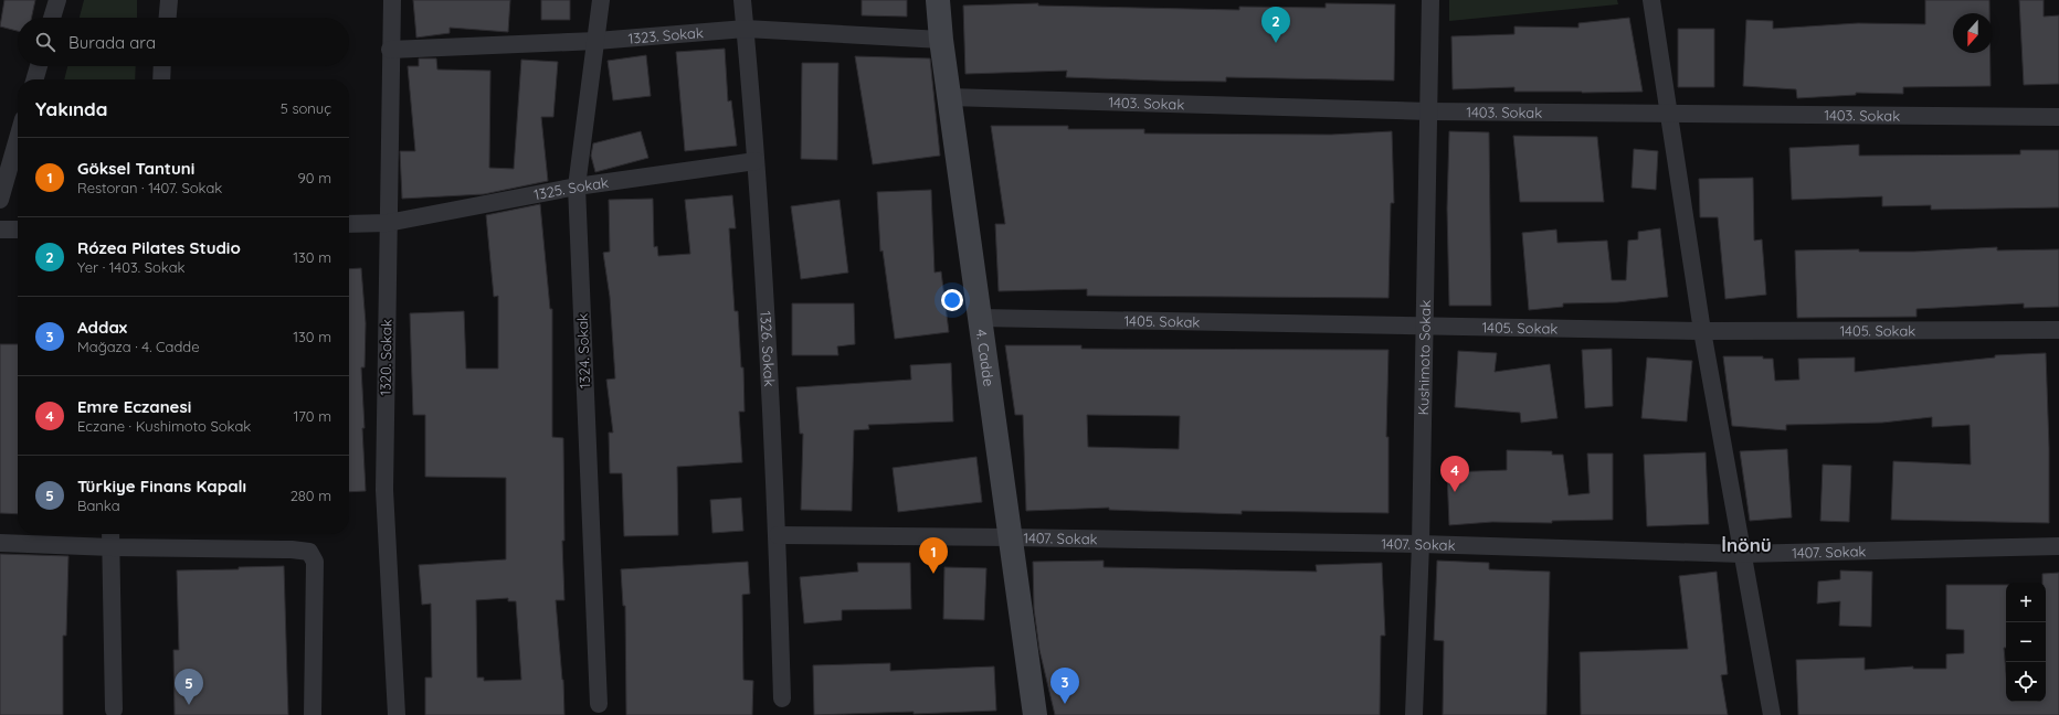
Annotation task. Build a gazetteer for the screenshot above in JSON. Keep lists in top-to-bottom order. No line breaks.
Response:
{"streets":{"street":["1323. Sokak","1403. Sokak","1325. Sokak","1405. Sokak","1326. Sokak","1324. Sokak","1320. Sokak","4. Cadde","Kushimoto Sokak","1407. Sokak"]},"crossings":[["1323. Sokak","1326. Sokak"],["1323. Sokak","1324. Sokak"],["1323. Sokak","1320. Sokak"],["1323. Sokak","4. Cadde"],["1403. Sokak","4. Cadde"],["1403. Sokak","Kushimoto Sokak"],["1325. Sokak","1326. Sokak"],["1325. Sokak","1324. Sokak"],["1325. Sokak","1320. Sokak"],["1405. Sokak","4. Cadde"],["1405. Sokak","Kushimoto Sokak"],["1326. Sokak","1407. Sokak"],["4. Cadde","1407. Sokak"],["Kushimoto Sokak","1407. Sokak"]],"districts":["İnönü"],"north":"bottom","page":{"pins":["2","4","1","3","5"],"search":"Burada ara","heading":["Yakında","5 sonuç"],"list":[{"mark":"1","name":"Göksel Tantuni","note":"Restoran · 1407. Sokak","value":"90 m"},{"mark":"2","name":"Rózea Pilates Studio","note":"Yer · 1403. Sokak","value":"130 m"},{"mark":"3","name":"Addax","note":"Mağaza · 4. Cadde","value":"130 m"},{"mark":"4","name":"Emre Eczanesi","note":"Eczane · Kushimoto Sokak","value":"170 m"},{"mark":"5","name":"Türkiye Finans Kapalı","note":"Banka","value":"280 m"}],"map_buttons":["+","−"]}}
